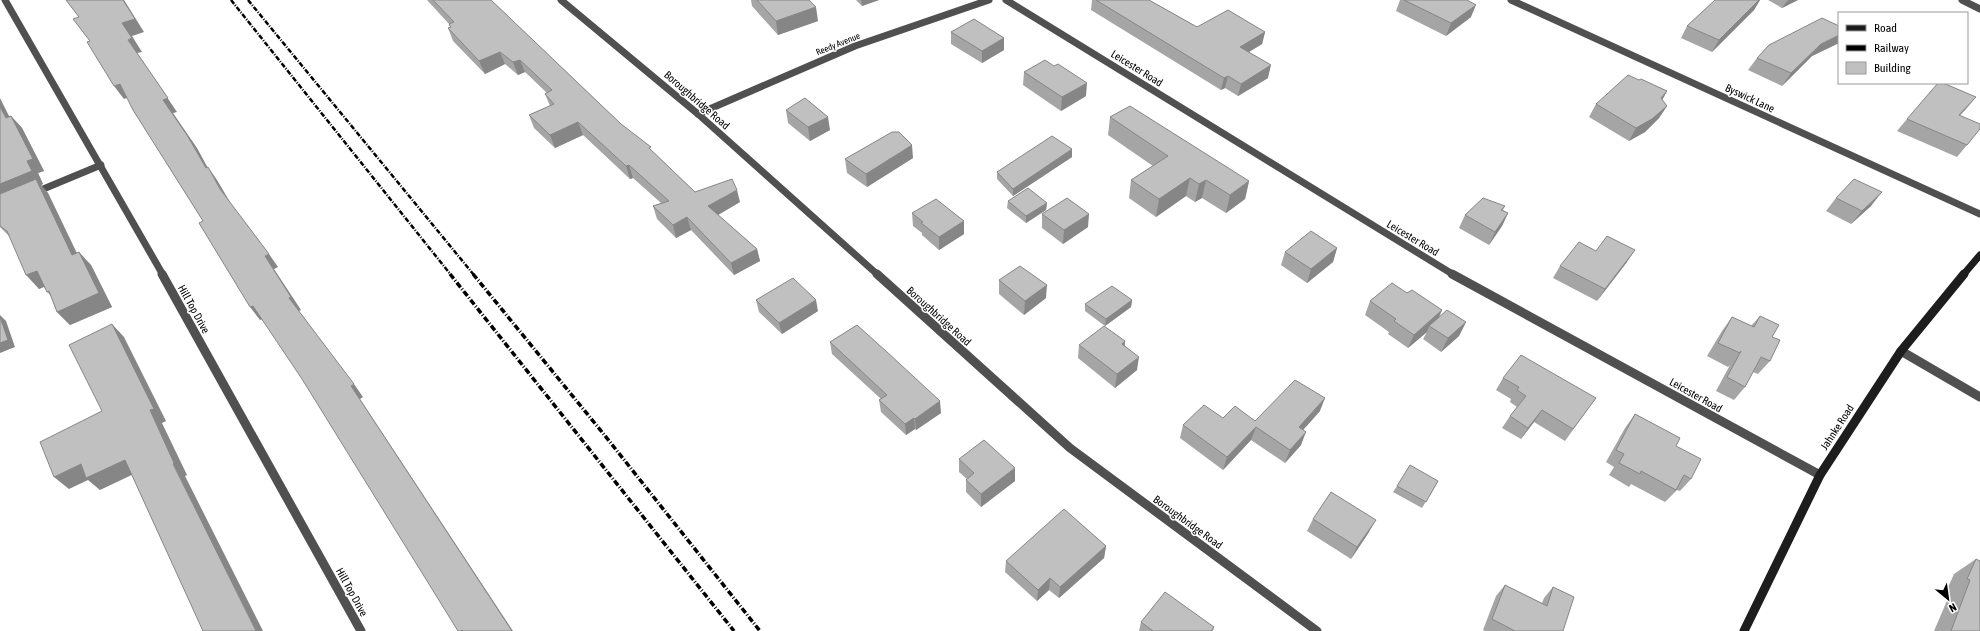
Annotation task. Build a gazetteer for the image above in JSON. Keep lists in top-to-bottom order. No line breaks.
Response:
{"streets":{"main road":["Jahnke Road"],"street":["Reedy Avenue","Leicester Road","Byswick Lane","Boroughbridge Road","Hill Top Drive"]},"crossings":[["Reedy Avenue","Boroughbridge Road"],["Leicester Road","Jahnke Road"]],"legend":["Road","Railway","Building"],"north":"bottom right"}
